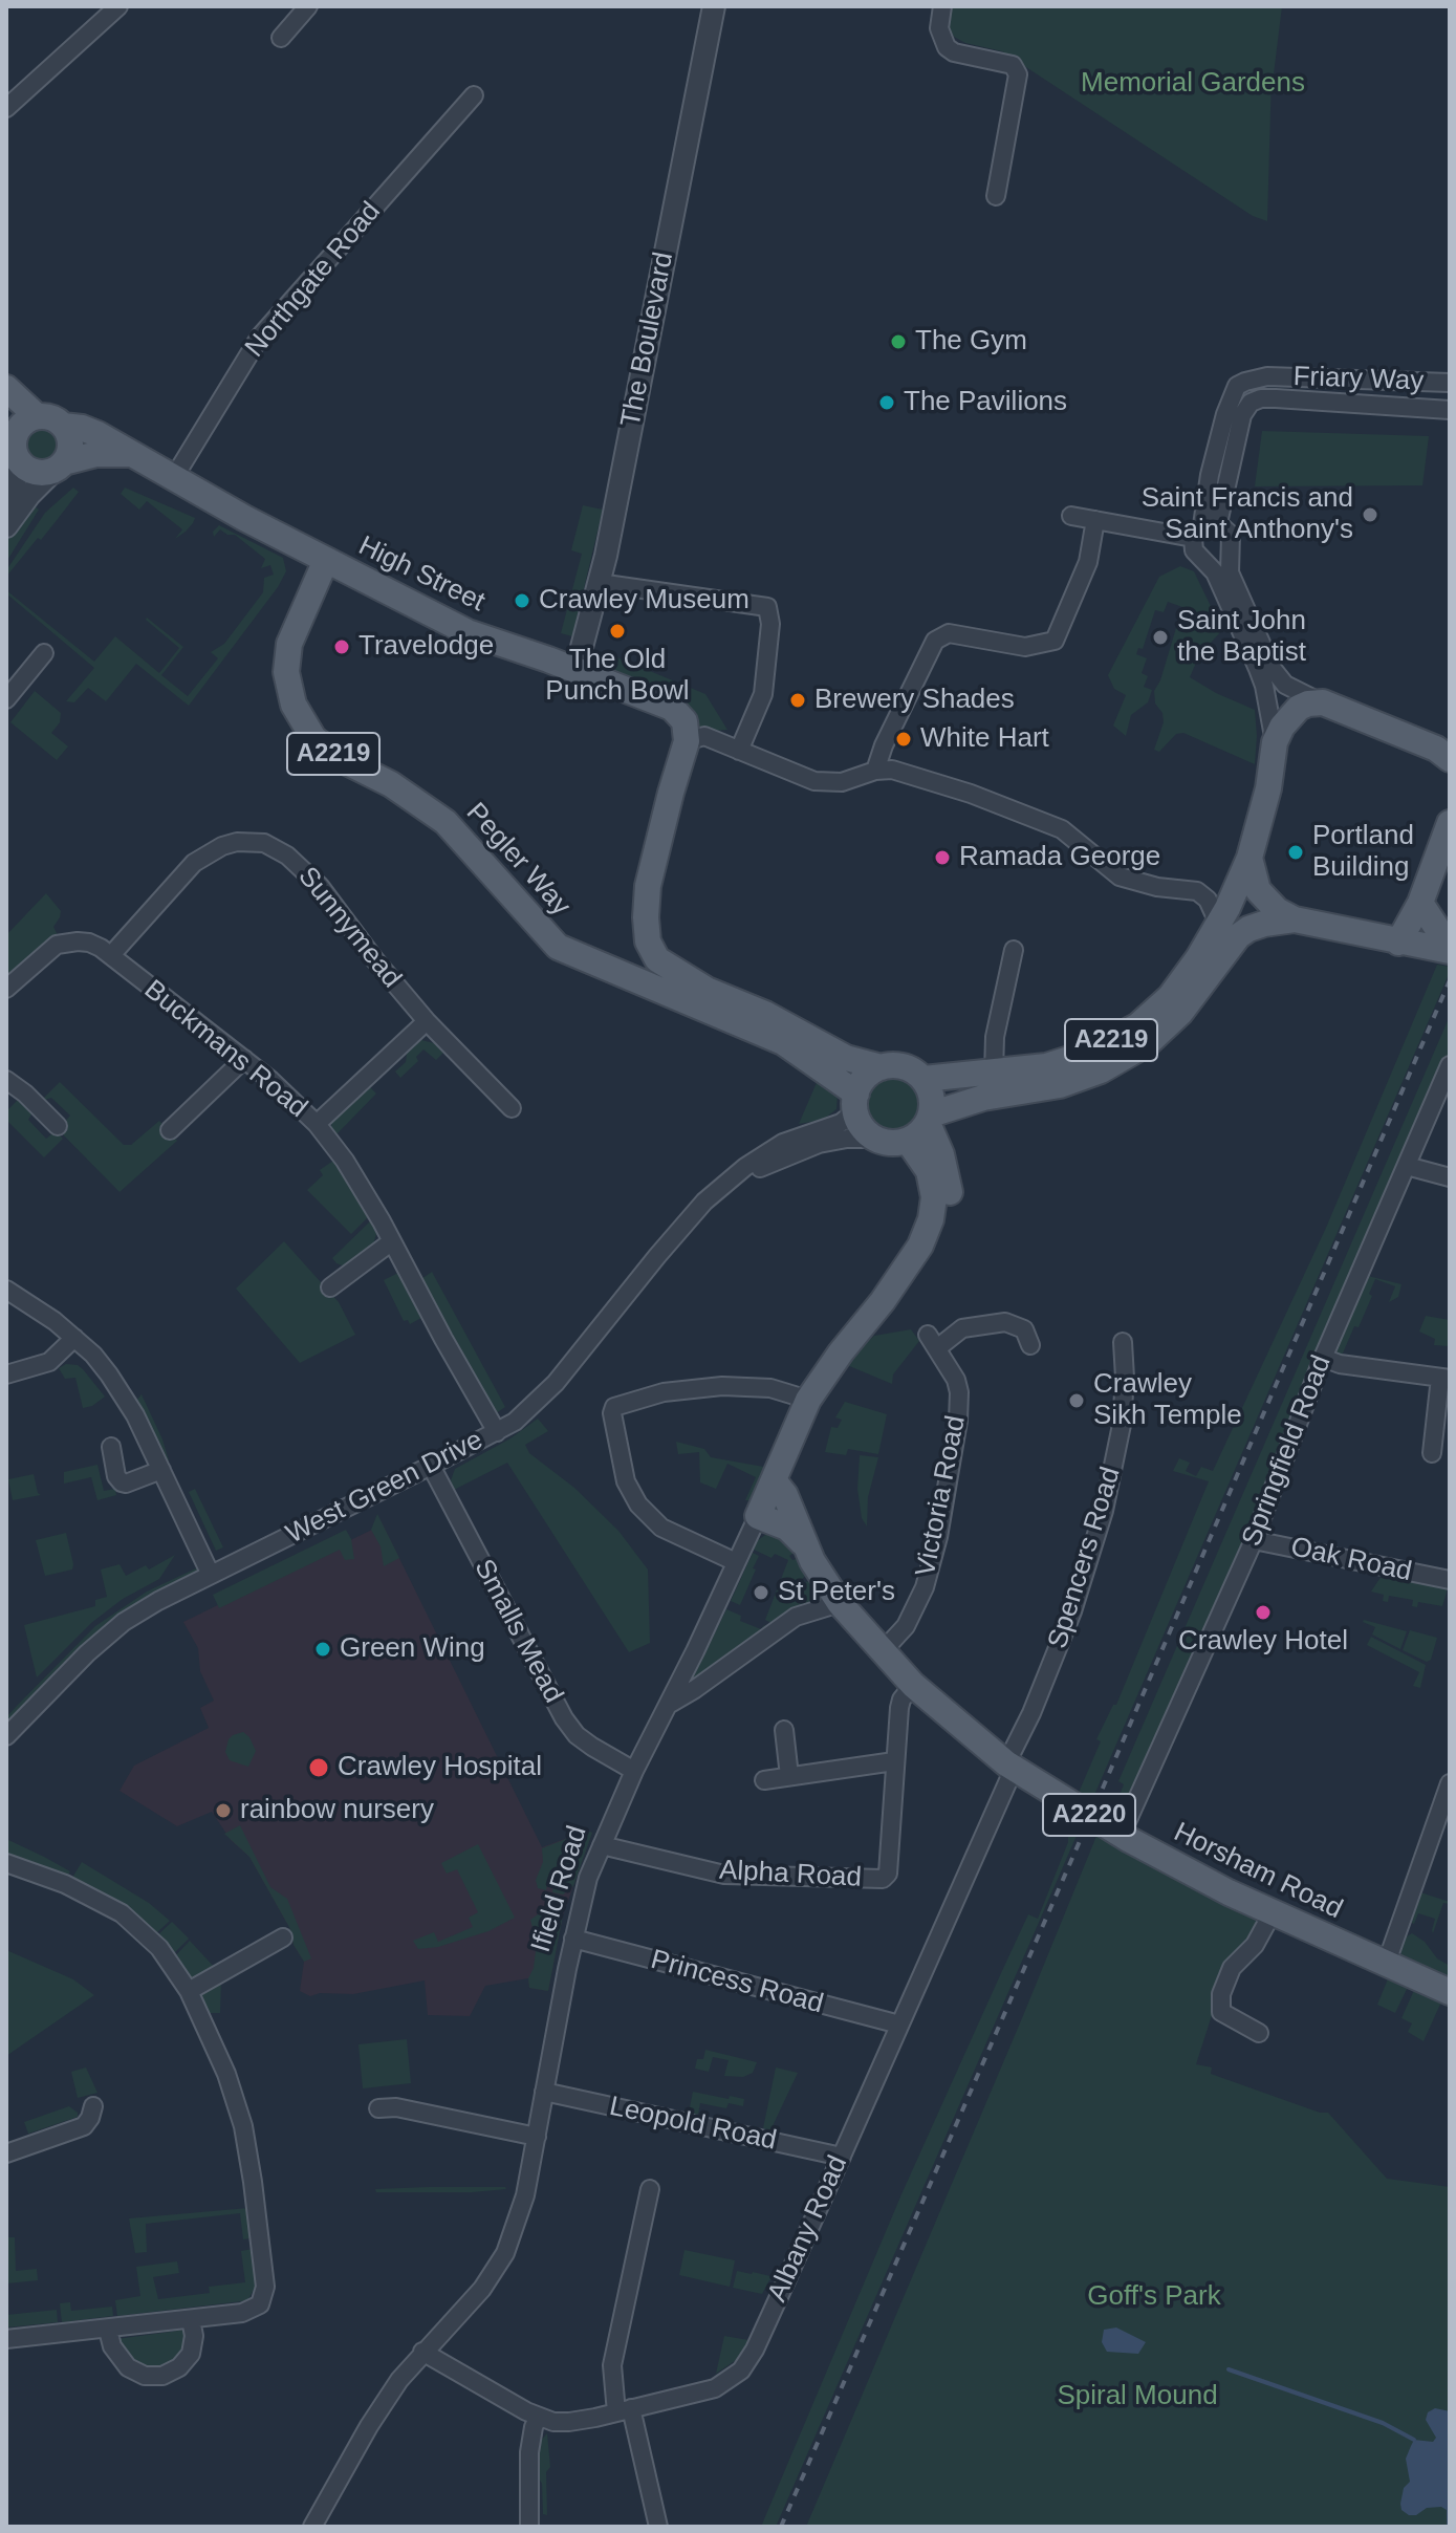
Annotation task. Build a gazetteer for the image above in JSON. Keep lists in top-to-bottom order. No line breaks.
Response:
{"streets":{"main road":["High Street","A2219","Pegler Way","A2220","Horsham Road","Ifield Road"],"street":["Northgate Road","The Boulevard","Friary Way","Sunnymead","Buckmans Road","Springfield Road","West Green Drive","Victoria Road","Spencers Road","Oak Road","Smalls Mead","Alpha Road","Princess Road","Leopold Road","Albany Road"]},"crossings":[["Northgate Road","High Street"],["The Boulevard","High Street"],["High Street","Pegler Way"],["A2219","Pegler Way"],["A2219","West Green Drive"],["A2219","Ifield Road"],["Pegler Way","West Green Drive"],["Pegler Way","Ifield Road"],["Sunnymead","Buckmans Road"],["Buckmans Road","West Green Drive"],["Springfield Road","Oak Road"],["Springfield Road","Horsham Road"],["West Green Drive","Smalls Mead"],["West Green Drive","Ifield Road"],["Victoria Road","Horsham Road"],["Spencers Road","Horsham Road"],["Spencers Road","Albany Road"],["Smalls Mead","Ifield Road"],["Horsham Road","Alpha Road"],["Horsham Road","Ifield Road"],["Horsham Road","Albany Road"],["Alpha Road","Ifield Road"],["Ifield Road","Princess Road"],["Ifield Road","Leopold Road"],["Ifield Road","Albany Road"],["Princess Road","Albany Road"],["Leopold Road","Albany Road"]],"parks":["Memorial Gardens","Goff's Park","Spiral Mound"],"places":["The Gym","The Pavilions","Saint Francis and Saint Anthony's","Crawley Museum","The Old Punch Bowl","Saint John the Baptist","Travelodge","Brewery Shades","White Hart","Portland Building","Ramada George","Crawley Sikh Temple","St Peter's","Crawley Hotel","Green Wing","Crawley Hospital","rainbow nursery"]}
